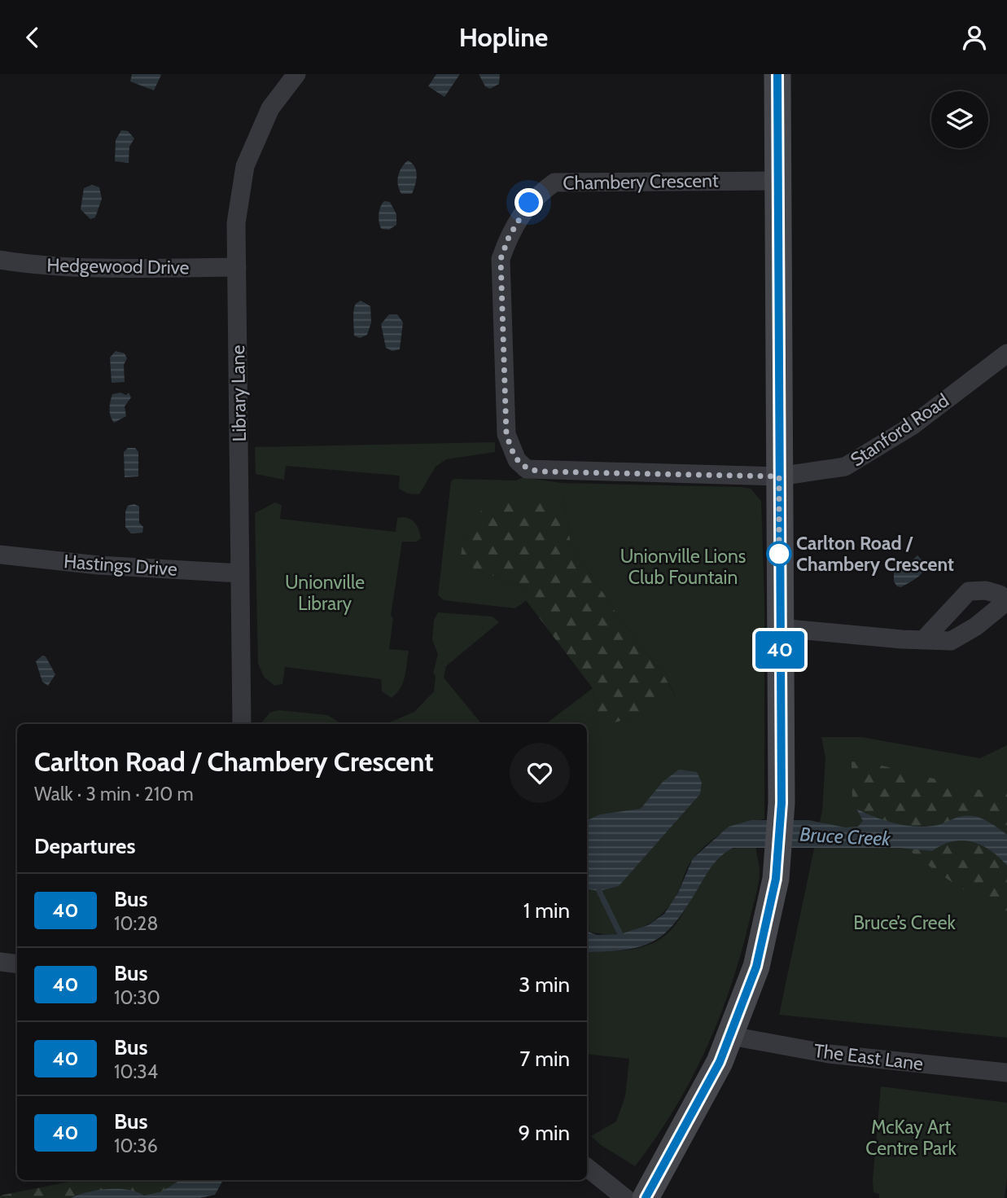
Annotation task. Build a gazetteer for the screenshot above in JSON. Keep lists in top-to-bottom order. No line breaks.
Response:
{"streets":{"street":["Chambery Crescent","Hedgewood Drive","Library Lane","Stanford Road","Hastings Drive","The East Lane"]},"crossings":[["Chambery Crescent","Stanford Road"],["Hedgewood Drive","Library Lane"],["Library Lane","Hastings Drive"]],"water":["Bruce Creek"],"parks":["Unionville Lions Club Fountain","Unionville Library","Bruce’s Creek","McKay Art Centre Park"],"places":["Carlton Road / Chambery Crescent"],"lines":["bus line 40"],"page":{"header":"Hopline","on_map":"40","heading":[["Carlton Road / Chambery Crescent","Walk · 3 min · 210 m"],"Departures"],"list":[{"mark":"40","name":"Bus","note":"10:28","value":"1 min"},{"mark":"40","name":"Bus","note":"10:30","value":"3 min"},{"mark":"40","name":"Bus","note":"10:34","value":"7 min"},{"mark":"40","name":"Bus","note":"10:36","value":"9 min"}]}}
